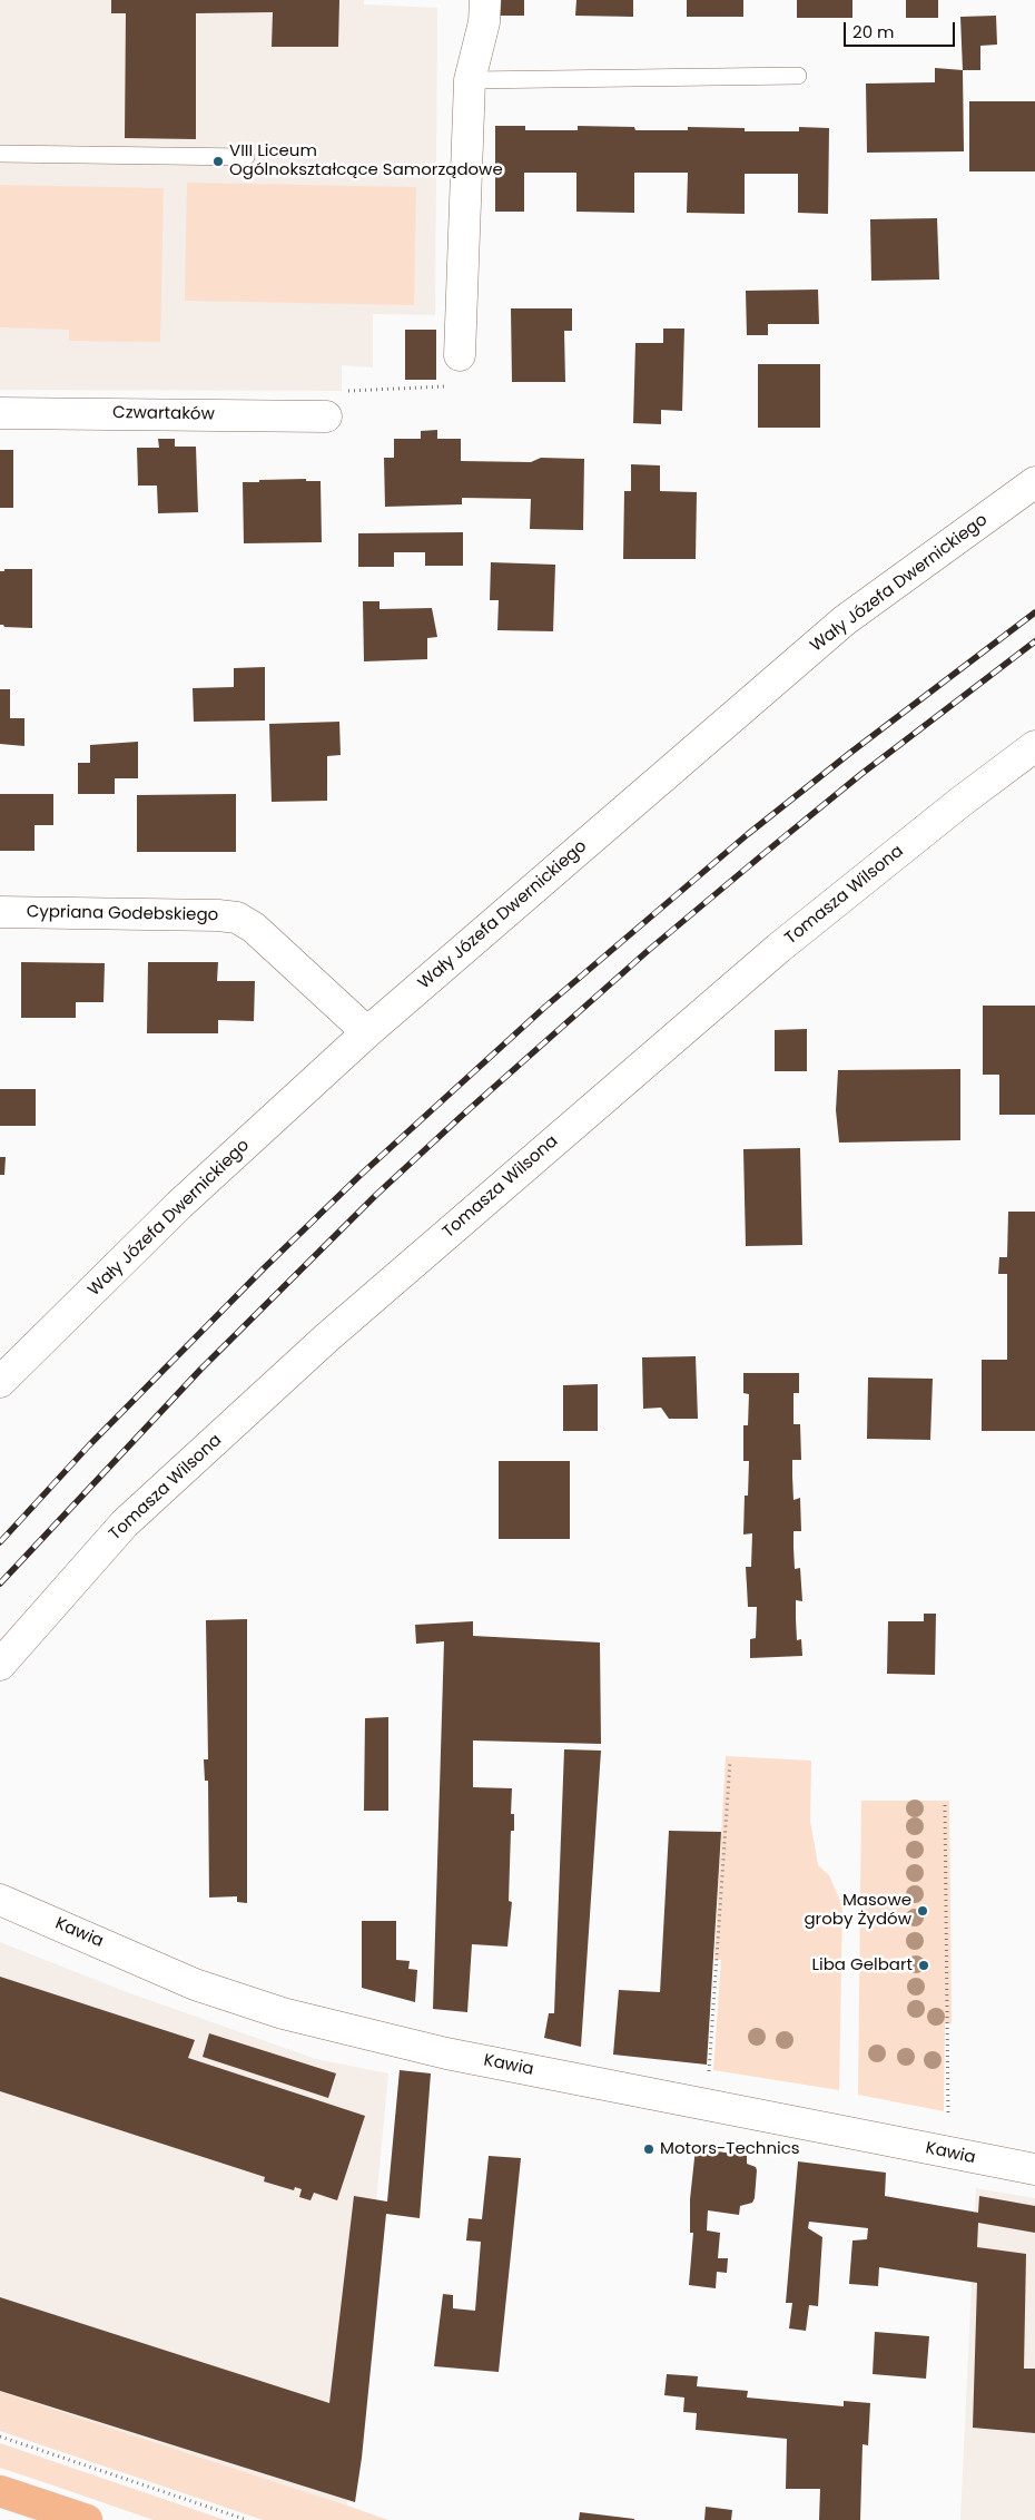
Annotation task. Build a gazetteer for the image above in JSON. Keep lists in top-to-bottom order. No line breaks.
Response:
{"streets":{"street":["Czwartaków","Wały Józefa Dwernickiego","Tomasza Wilsona","Cypriana Godebskiego","Kawia"]},"crossings":[["Wały Józefa Dwernickiego","Cypriana Godebskiego"]],"places":["VIII Liceum Ogólnokształcące Samorządowe","Masowe groby Żydów","Liba Gelbart","Motors-Technics"],"scale_bar":"20 m"}
